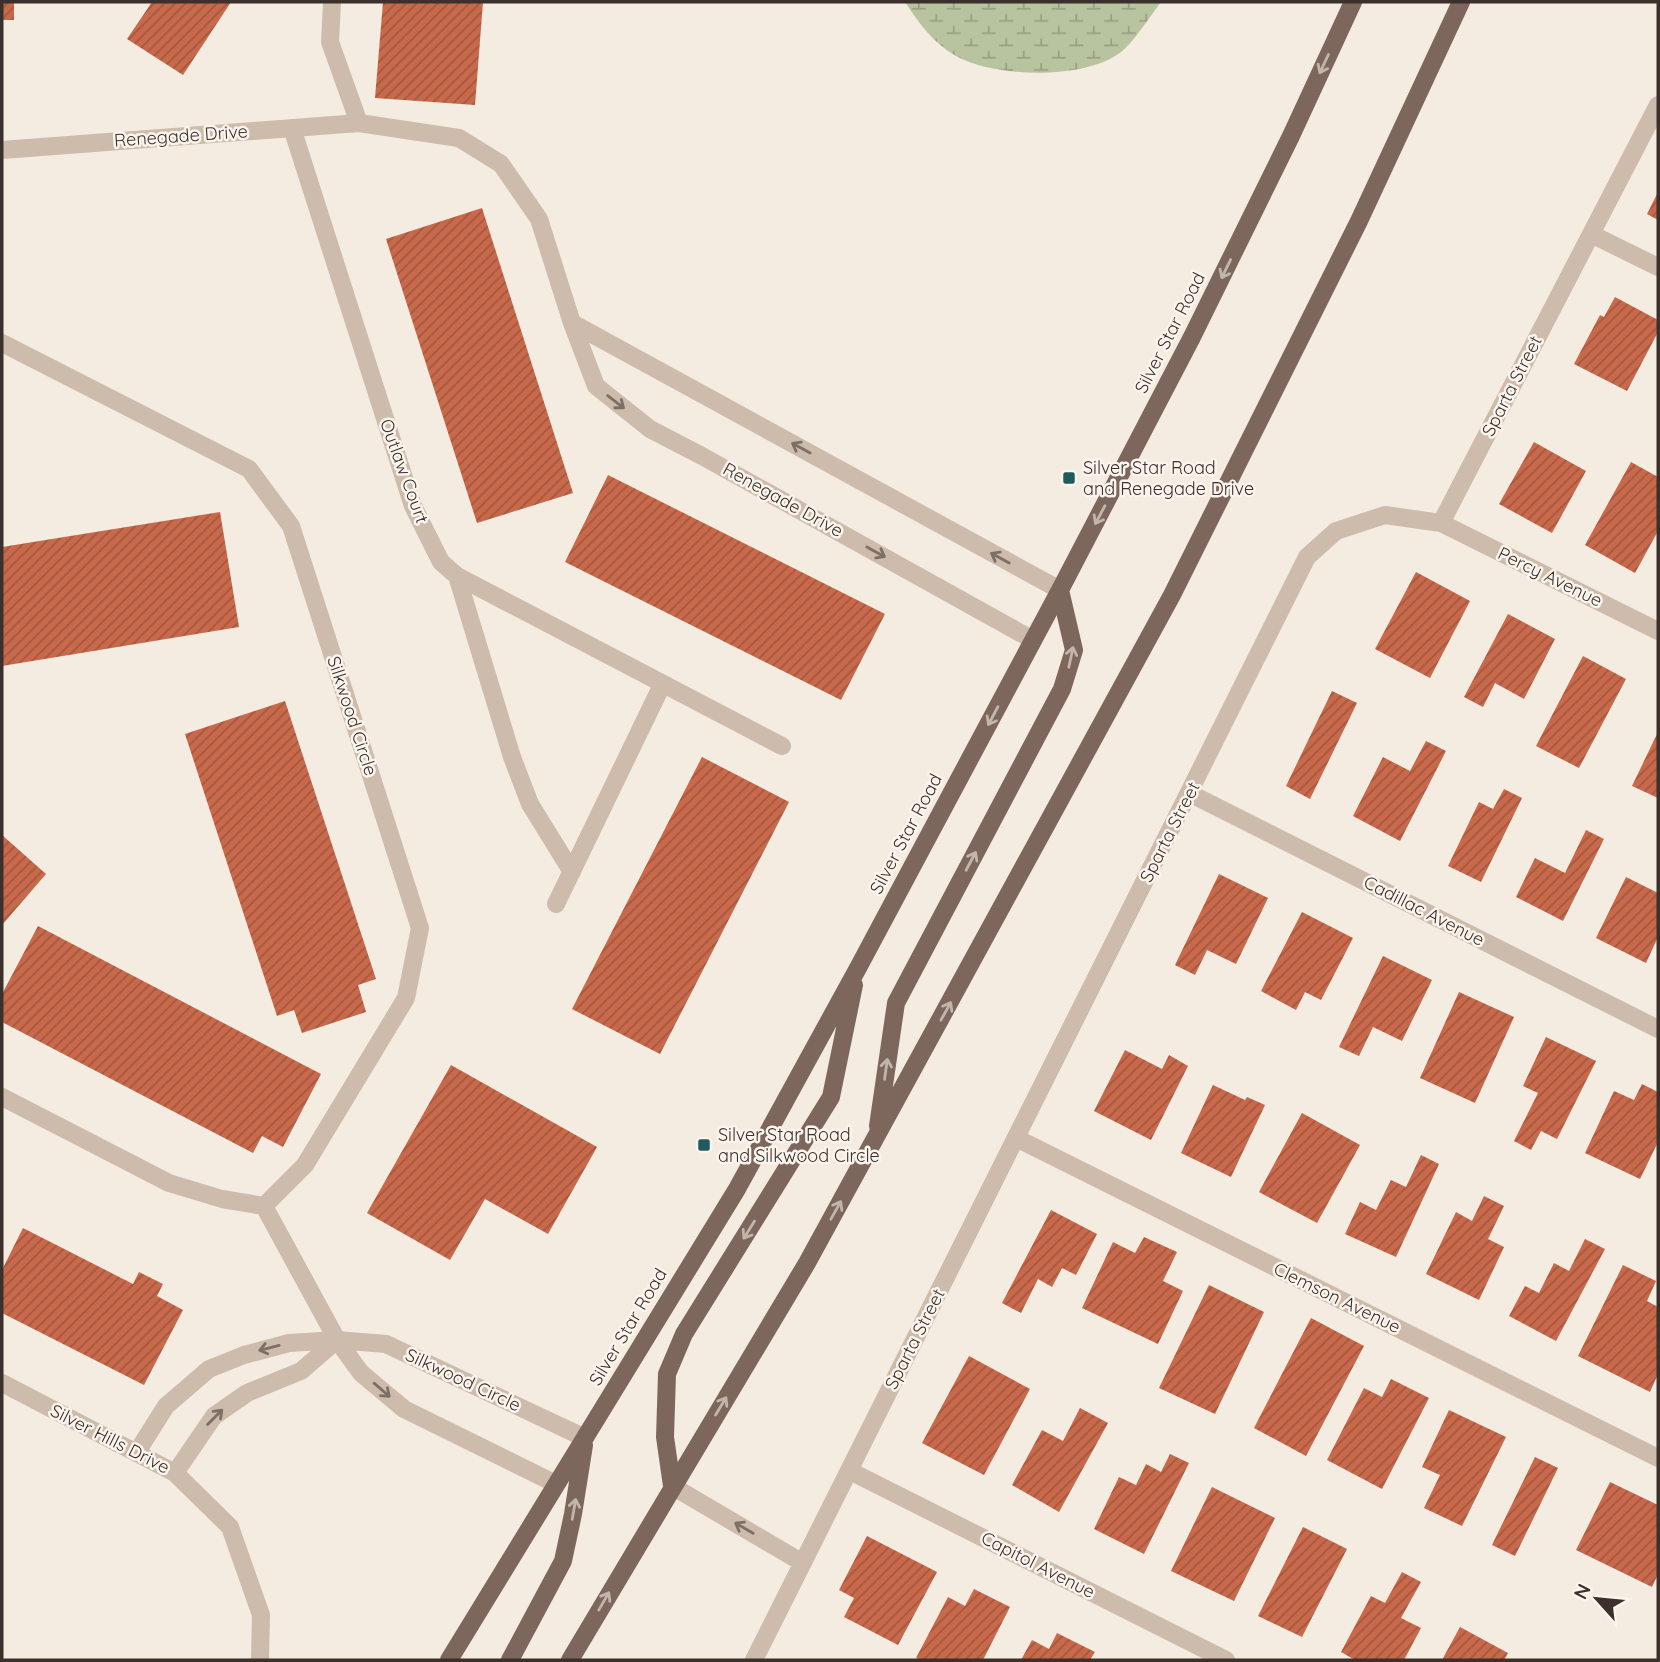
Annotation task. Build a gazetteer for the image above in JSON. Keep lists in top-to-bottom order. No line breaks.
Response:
{"streets":{"main road":["Silver Star Road"],"street":["Renegade Drive","Sparta Street","Outlaw Court","Percy Avenue","Silkwood Circle","Cadillac Avenue","Clemson Avenue","Silver Hills Drive","Capitol Avenue"]},"crossings":[["Renegade Drive","Silver Star Road"],["Renegade Drive","Outlaw Court"],["Silver Star Road","Silkwood Circle"],["Sparta Street","Percy Avenue"],["Sparta Street","Cadillac Avenue"],["Sparta Street","Clemson Avenue"],["Sparta Street","Capitol Avenue"],["Silkwood Circle","Silver Hills Drive"]],"places":{"transit":["Silver Star Road and Renegade Drive","Silver Star Road and Silkwood Circle"]},"north":"top left"}
